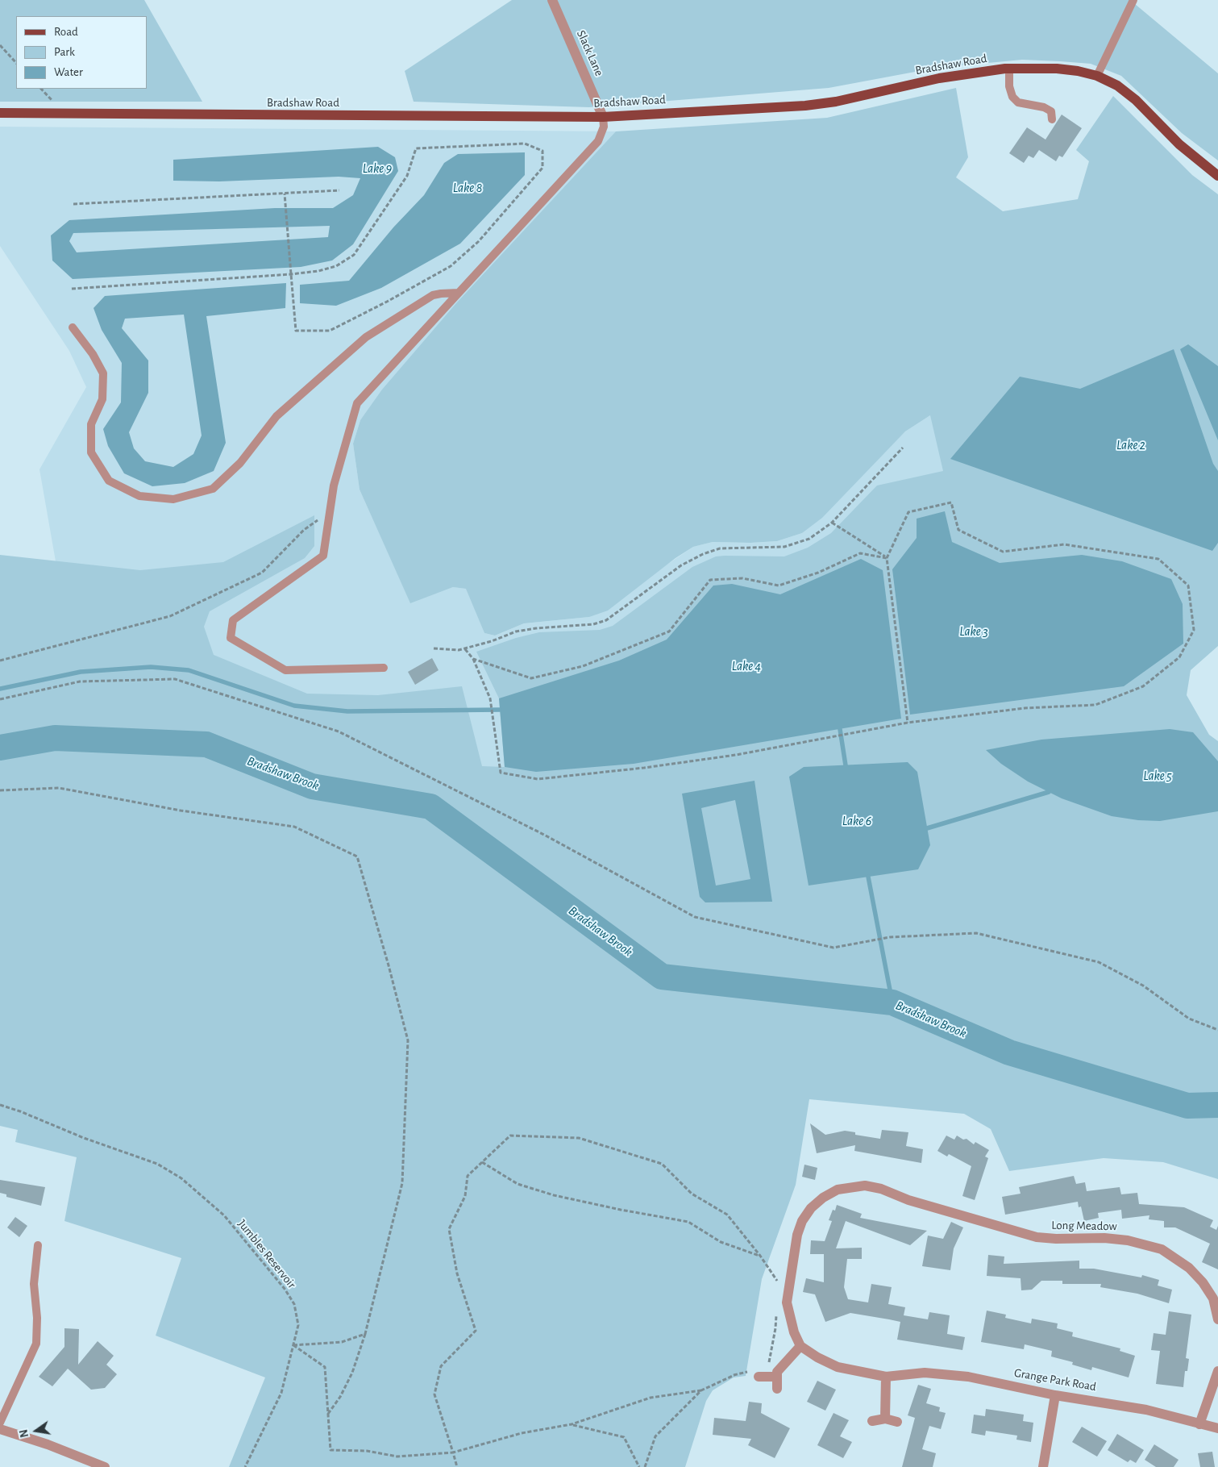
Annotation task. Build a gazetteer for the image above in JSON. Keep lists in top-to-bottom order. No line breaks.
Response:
{"streets":{"main road":["Bradshaw Road"],"street":["Slack Lane","Long Meadow","Grange Park Road"],"path":["Jumbles Reservoir"]},"crossings":[["Slack Lane","Bradshaw Road"],["Long Meadow","Grange Park Road"]],"water":["Lake 9","Lake 8","Lake 2","Lake 3","Lake 4","Bradshaw Brook","Lake 5","Lake 6"],"legend":["Road","Park","Water"],"north":"left"}
